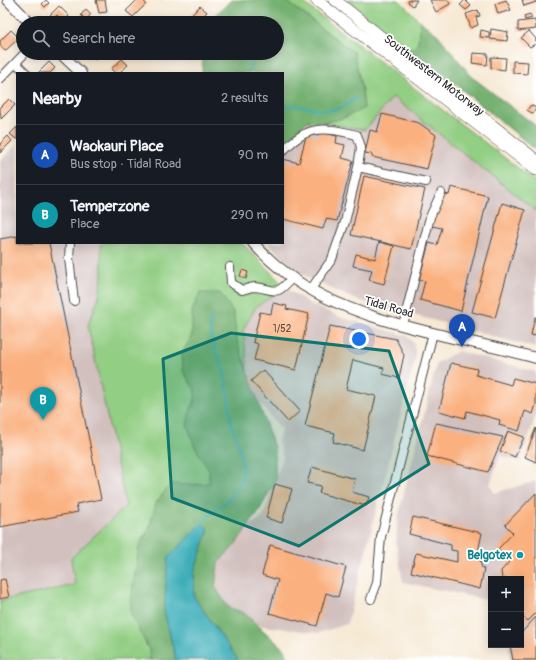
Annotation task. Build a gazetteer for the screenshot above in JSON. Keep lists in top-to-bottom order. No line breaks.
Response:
{"streets":{"highway":["Southwestern Motorway"],"main road":["Tidal Road"]},"places":["Belgotex"],"house_numbers":["1/52"],"page":{"search":"Search here","heading":["Nearby","2 results"],"list":[{"mark":"A","name":"Waokauri Place","note":"Bus stop · Tidal Road","value":"90 m"},{"mark":"B","name":"Temperzone","note":"Place","value":"290 m"}],"pins":["A","B"],"map_buttons":["+","−"]}}
